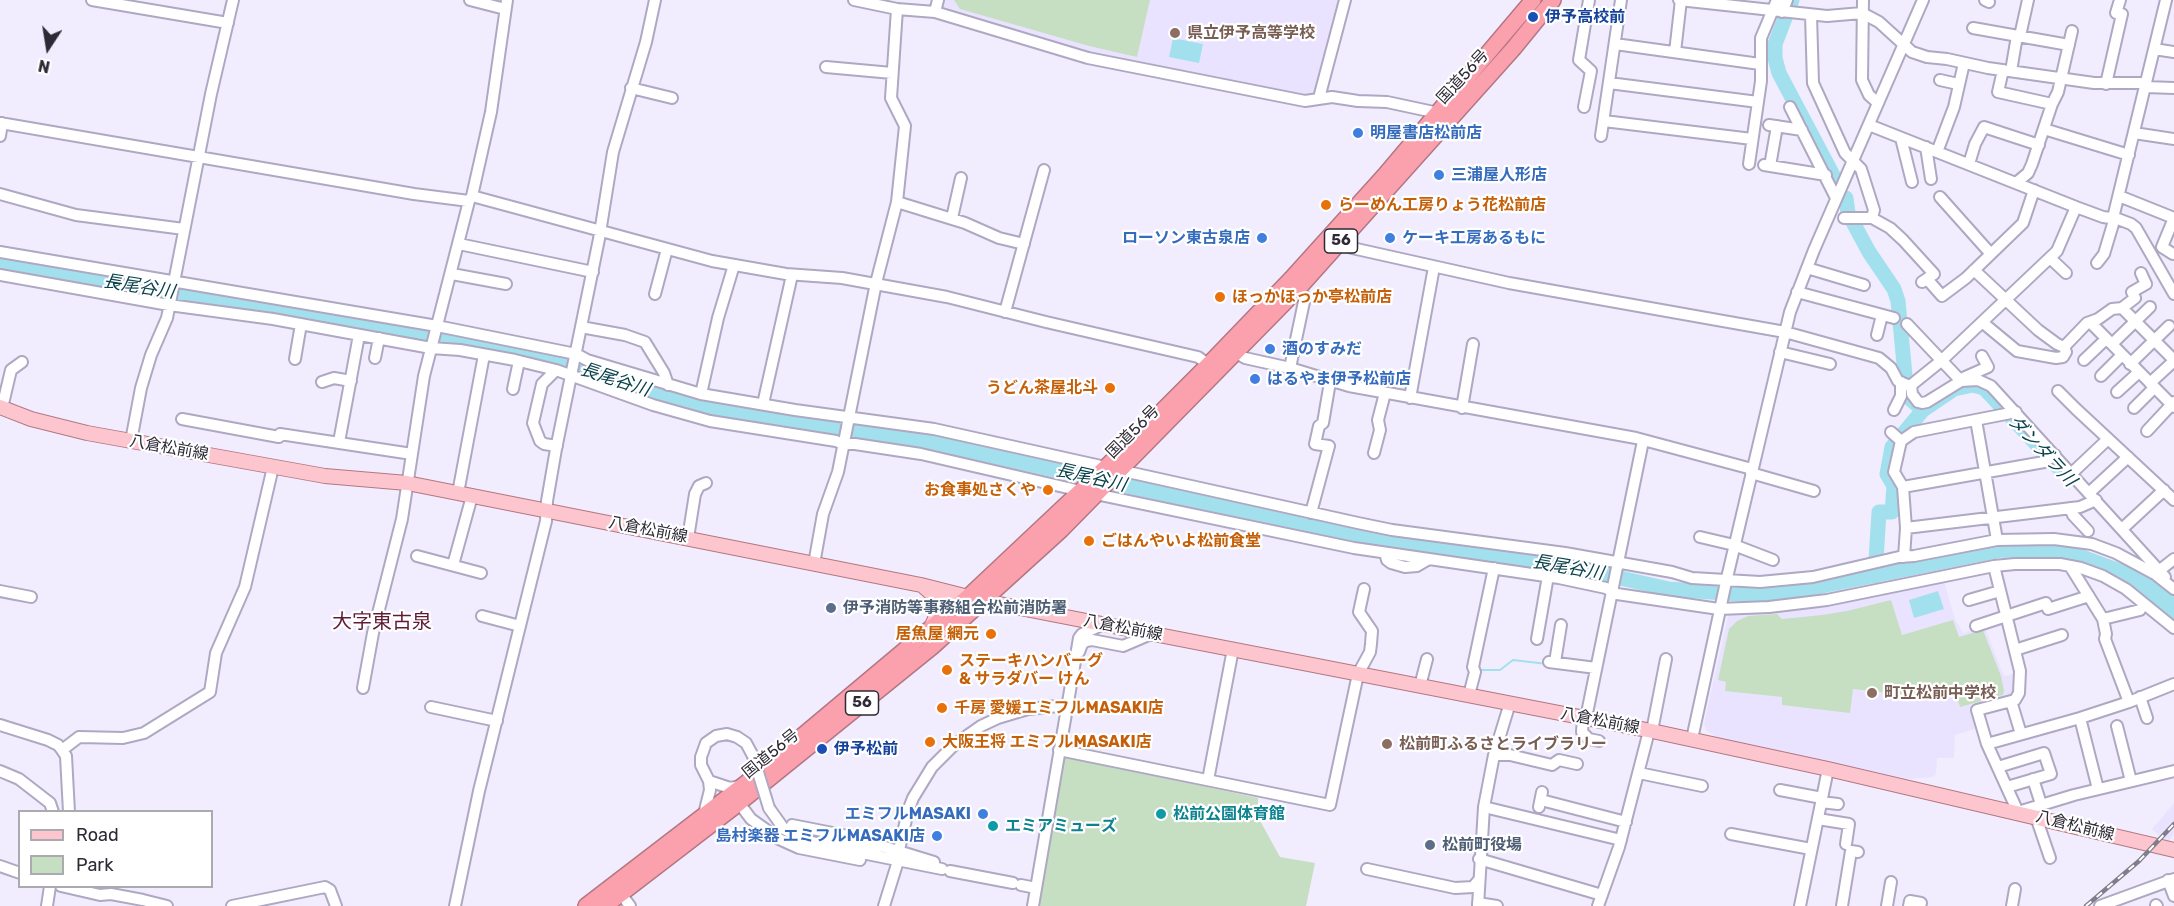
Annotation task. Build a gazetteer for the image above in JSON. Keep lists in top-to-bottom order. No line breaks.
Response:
{"streets":{"highway":["国道56号","56"],"main road":["八倉松前線"]},"crossings":[["国道56号","八倉松前線"]],"districts":["大字東古泉"],"water":["長尾谷川","ダンダラ川"],"places":["伊予高校前","県立伊予高等学校","明屋書店松前店","三浦屋人形店","らーめん工房りょう花松前店","ローソン東古泉店","ケーキ工房あるもに","ほっかほっか亭松前店","酒のすみだ","はるやま伊予松前店","うどん茶屋北斗","お食事処さくや","ごはんやいよ松前食堂","伊予消防等事務組合松前消防署","居魚屋 網元","ステーキハンバーグ & サラダバー けん","町立松前中学校","千房 愛媛エミフルMASAKI店","大阪王将 エミフルMASAKI店","松前町ふるさとライブラリー","伊予松前","エミフルMASAKI","松前公園体育館","エミアミューズ","島村楽器 エミフルMASAKI店","松前町役場"],"legend":["Road","Park"],"north":"bottom"}
